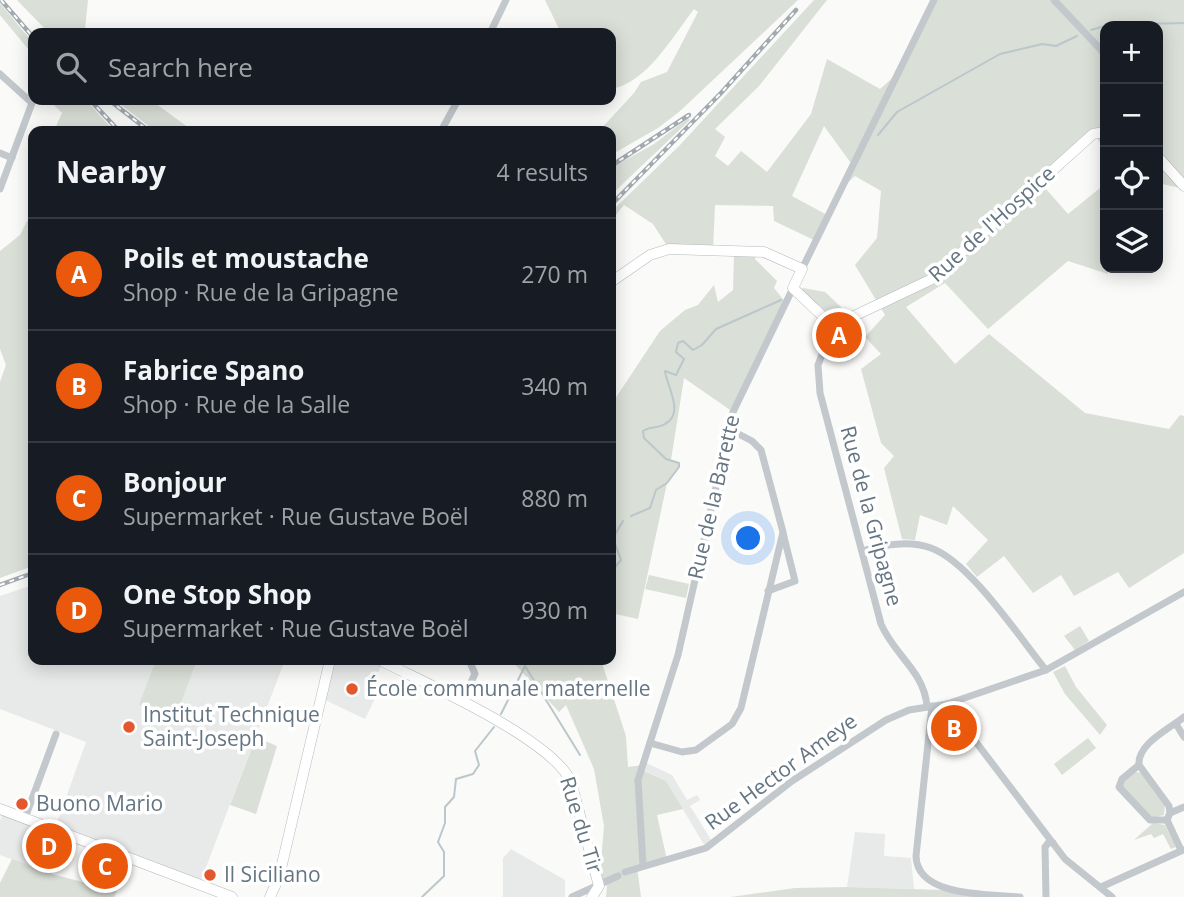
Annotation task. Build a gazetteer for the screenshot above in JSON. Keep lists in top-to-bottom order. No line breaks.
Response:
{"streets":{"main road":["Rue de l'Hospice","Rue de la Barette","Rue du Tir"],"street":["Rue de la Gripagne","Rue Hector Ameye"]},"crossings":[["Rue de l'Hospice","Rue de la Gripagne"],["Rue de la Barette","Rue Hector Ameye"],["Rue de la Gripagne","Rue Hector Ameye"],["Rue Hector Ameye","Rue du Tir"]],"places":["École communale maternelle","Institut Technique Saint-Joseph","Buono Mario","Il Siciliano"],"page":{"map_buttons":["+","−"],"search":"Search here","heading":["Nearby","4 results"],"list":[{"mark":"A","name":"Poils et moustache","note":"Shop · Rue de la Gripagne","value":"270 m"},{"mark":"B","name":"Fabrice Spano","note":"Shop · Rue de la Salle","value":"340 m"},{"mark":"C","name":"Bonjour","note":"Supermarket · Rue Gustave Boël","value":"880 m"},{"mark":"D","name":"One Stop Shop","note":"Supermarket · Rue Gustave Boël","value":"930 m"}],"pins":["A","B","D","C"]}}
